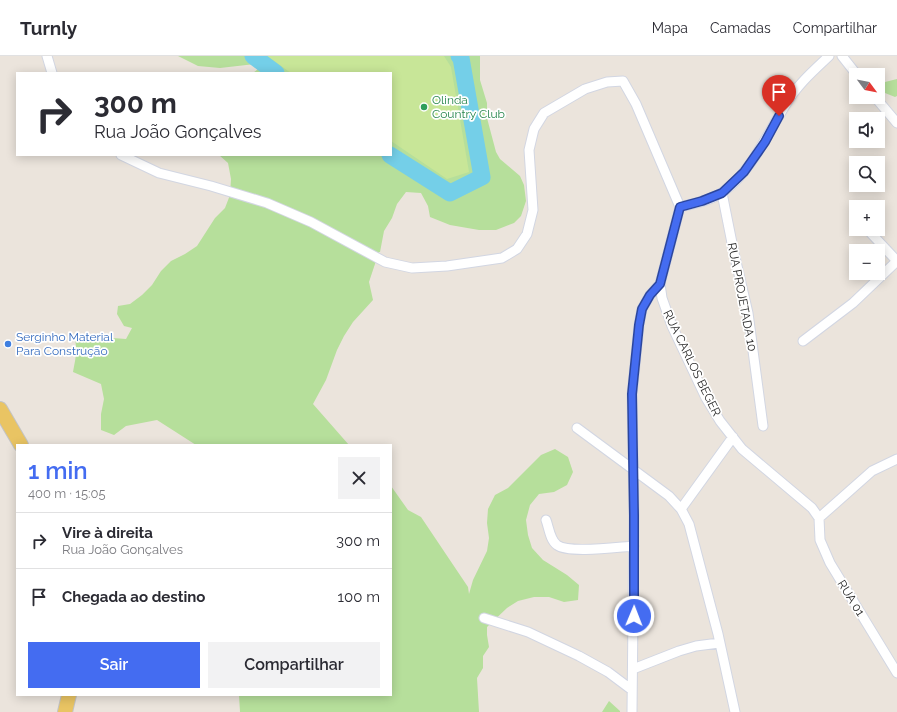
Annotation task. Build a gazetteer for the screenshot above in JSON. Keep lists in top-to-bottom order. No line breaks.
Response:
{"streets":{"street":["RUA PROJETADA 10","RUA CARLOS BEGER","RUA 01"]},"crossings":[["RUA CARLOS BEGER","RUA 01"]],"places":["Olinda Country Club","Serginho Material Para Construção"],"north":"bottom right","page":{"header":"Turnly","nav":["Mapa","Camadas","Compartilhar"],"map_buttons":["+","−"],"turn":["300 m","Rua João Gonçalves"],"heading":["1 min","400 m · 15:05"],"list":[{"name":"Vire à direita","note":"Rua João Gonçalves","value":"300 m"},{"name":"Chegada ao destino","value":"100 m"}],"buttons":["Sair","Compartilhar"]}}
